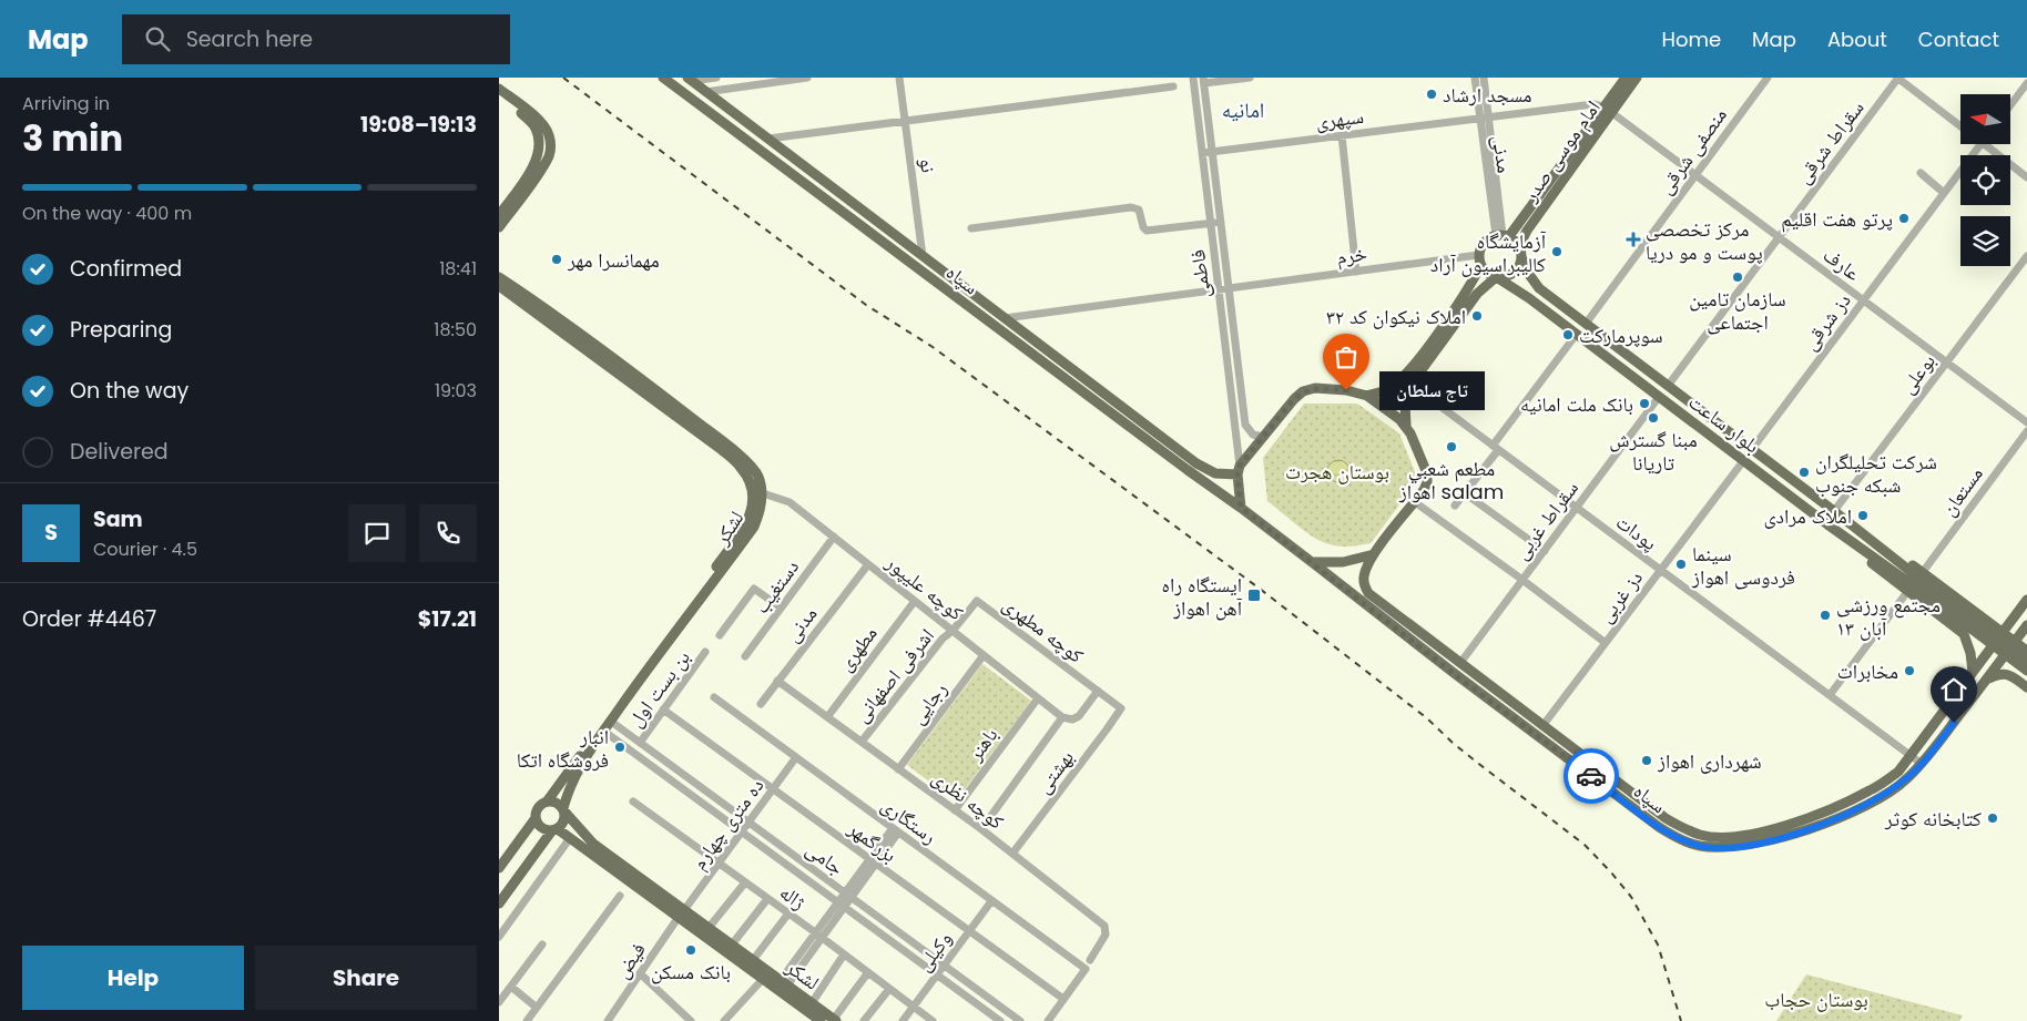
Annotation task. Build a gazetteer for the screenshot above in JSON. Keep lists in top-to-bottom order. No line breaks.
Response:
{"streets":{"main road":["امام موسی صدر","سپاه","بلوار ساعت","لشکر"],"street":["سپهری","سقراط شرقی","منصفی شرقی","مدنی","نو","خرم","عارف","فاطمی","دز شرقی","بوعلی","مستعان","سقراط غربی","پودات","دستغیب","کوچه علیپور","دز غربی","کوچه مطهری","مطهری","اشرفی اصفهانی","بن بست اول","رجایی","باهنر","بهشتی","کوچه نظری","رستگاری","ده متری چهارم","بزرگمهر","جامی","ژاله","وکیلی","فیض"]},"crossings":[["سپهری","امام موسی صدر"],["سپهری","مدنی"],["سپهری","عارف"],["سپهری","فاطمی"],["سقراط شرقی","عارف"],["سقراط شرقی","بلوار ساعت"],["امام موسی صدر","مدنی"],["امام موسی صدر","خرم"],["امام موسی صدر","عارف"],["امام موسی صدر","بلوار ساعت"],["منصفی شرقی","عارف"],["منصفی شرقی","بلوار ساعت"],["مدنی","خرم"],["مدنی","بلوار ساعت"],["مدنی","کوچه علیپور"],["مدنی","کوچه نظری"],["نو","سپاه"],["خرم","فاطمی"],["خرم","بلوار ساعت"],["عارف","دز شرقی"],["عارف","بوعلی"],["فاطمی","سپاه"],["سپاه","سقراط غربی"],["سپاه","پودات"],["سپاه","دز غربی"],["دز شرقی","بلوار ساعت"],["بوعلی","بلوار ساعت"],["بلوار ساعت","سقراط غربی"],["بلوار ساعت","دز غربی"],["سقراط غربی","پودات"],["لشکر","کوچه علیپور"],["لشکر","ده متری چهارم"],["لشکر","جامی"],["لشکر","فیض"],["پودات","دز غربی"],["دستغیب","کوچه علیپور"],["کوچه علیپور","کوچه مطهری"],["کوچه علیپور","مطهری"],["کوچه علیپور","اشرفی اصفهانی"],["کوچه علیپور","رجایی"],["کوچه علیپور","باهنر"],["کوچه علیپور","بهشتی"],["کوچه مطهری","اشرفی اصفهانی"],["کوچه مطهری","بهشتی"],["مطهری","کوچه نظری"],["اشرفی اصفهانی","کوچه نظری"],["بن بست اول","بزرگمهر"],["بن بست اول","جامی"],["رجایی","کوچه نظری"],["باهنر","کوچه نظری"],["بهشتی","کوچه نظری"],["رستگاری","ده متری چهارم"],["رستگاری","بزرگمهر"],["رستگاری","وکیلی"],["ده متری چهارم","بزرگمهر"],["ده متری چهارم","جامی"],["ده متری چهارم","ژاله"],["ده متری چهارم","فیض"],["بزرگمهر","وکیلی"],["جامی","وکیلی"],["ژاله","وکیلی"]],"districts":["امانیه"],"parks":["بوستان هجرت","بوستان حجاب"],"places":{"other":["مسجد ارشاد","پرتو هفت اقلیم","آزمایشگاه کالیبراسیون آراد","مهمانسرا مهر","سازمان تامین اجتماعی","املاک نیکوان کد ۳۲","سوپرمارکت","تاج سلطان","بانک ملت امانیه","مبنا گسترش تاریانا","مطعم شعبي اهواز salam","شرکت تحلیلگران شبکه جنوب","املاک مرادی","سینما فردوسی اهواز","مجتمع ورزشی ۱۳ آبان","مخابرات","انبار فروشگاه اتکا","شهرداری اهواز","کتابخانه کوثر","بانک مسکن"],"health":["مرکز تخصصی پوست و مو دریا"],"transit":["ایستگاه راه آهن اهواز"]},"north":"left","page":{"header":"Map","search":"Search here","nav":["Home","Map","About","Contact"],"heading":["3 min","Arriving in","19:08–19:13"],"panel":["Sam","Courier · 4.5","Order #4467","$17.21"],"bar":"On the way · 400 m","list":[["Confirmed","18:41"],["Preparing","18:50"],["On the way","19:03"],"Delivered"],"bubble":"تاج سلطان","round":"S","buttons":["Help","Share"]}}
